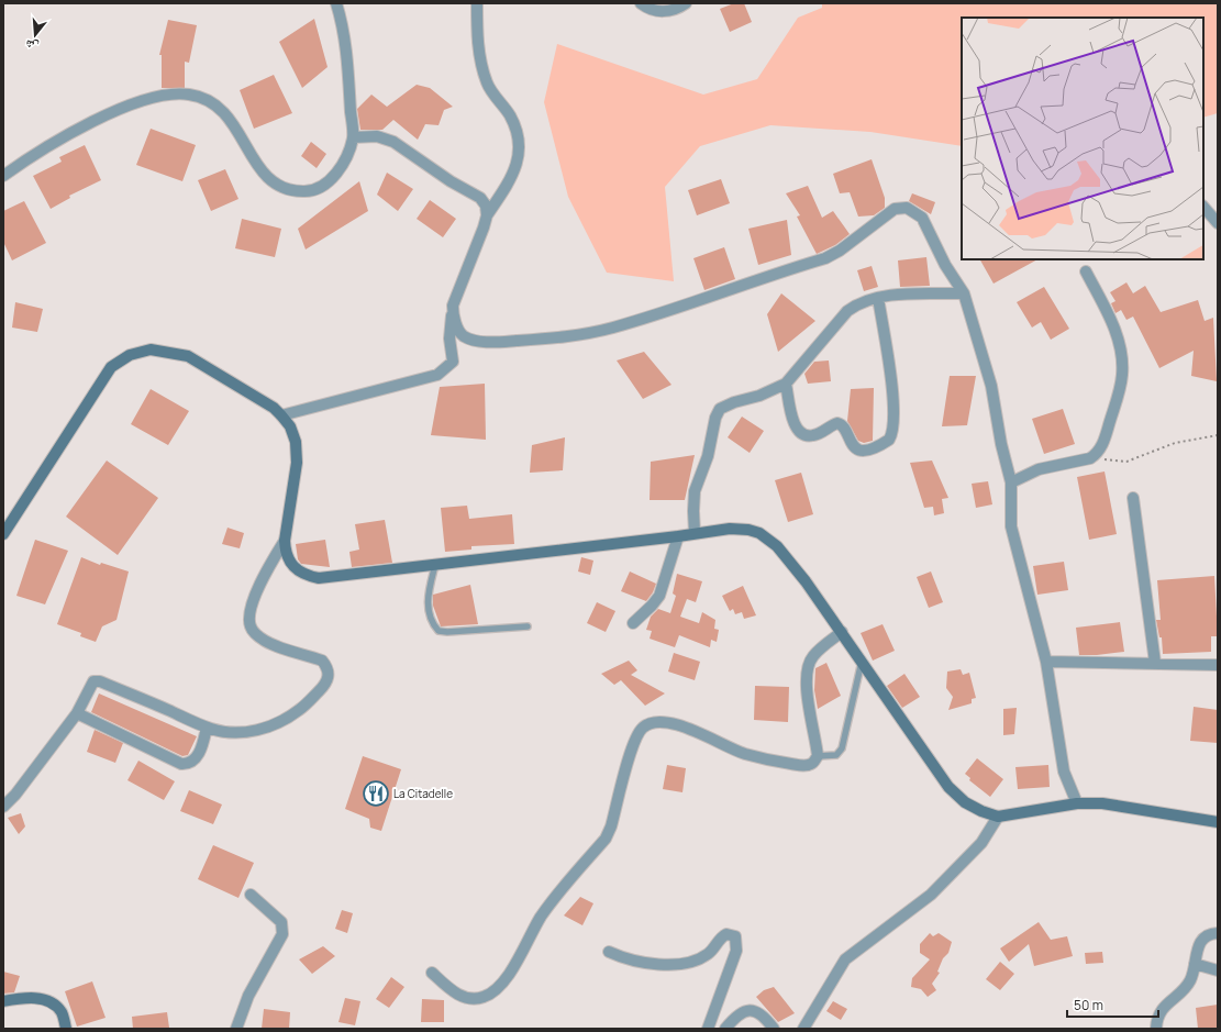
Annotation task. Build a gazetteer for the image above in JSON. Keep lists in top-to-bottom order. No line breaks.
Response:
{"places":{"restaurant":["La Citadelle"]},"scale_bar":"50 m","north":"bottom"}
